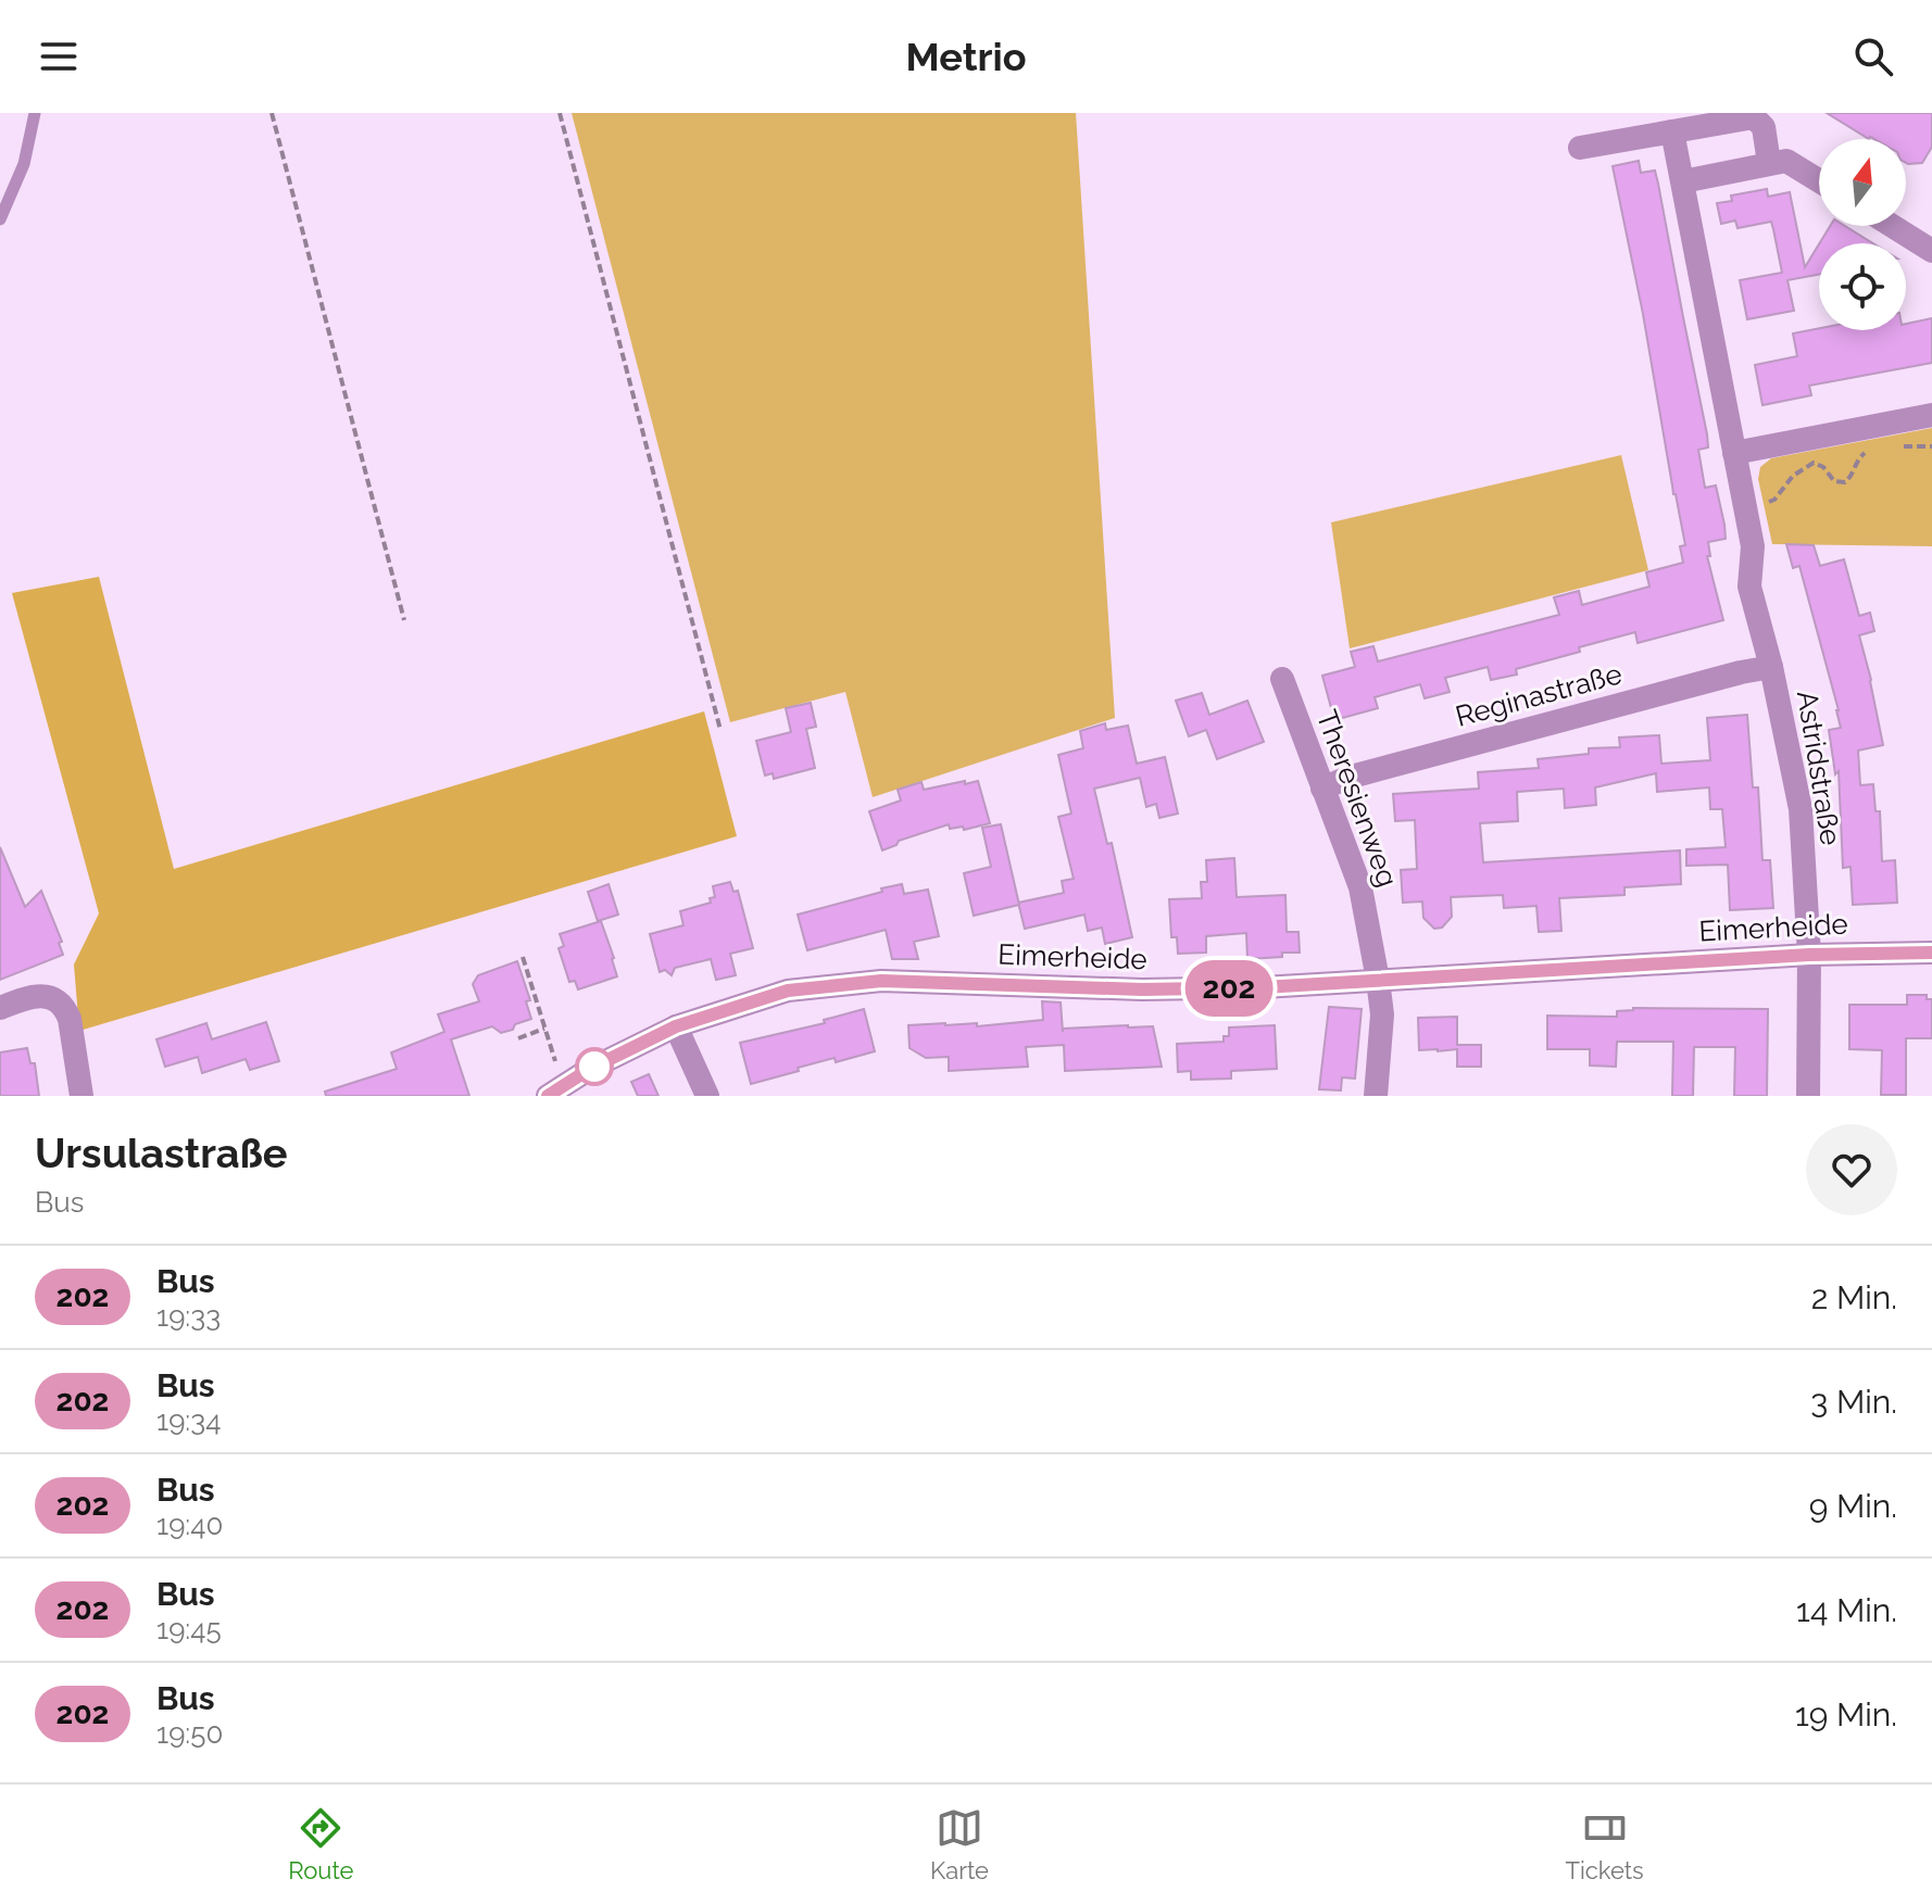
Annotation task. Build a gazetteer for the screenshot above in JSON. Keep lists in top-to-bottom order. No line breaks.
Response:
{"streets":{"street":["Reginastraße","Astridstraße","Theresienweg","Eimerheide"]},"crossings":[["Reginastraße","Astridstraße"],["Reginastraße","Theresienweg"],["Astridstraße","Eimerheide"],["Theresienweg","Eimerheide"]],"lines":["bus line 202"],"north":"top","page":{"header":"Metrio","on_map":"202","heading":["Ursulastraße","Bus"],"list":[{"mark":"202","name":"Bus","note":"19:33","value":"2 Min."},{"mark":"202","name":"Bus","note":"19:34","value":"3 Min."},{"mark":"202","name":"Bus","note":"19:40","value":"9 Min."},{"mark":"202","name":"Bus","note":"19:45","value":"14 Min."},{"mark":"202","name":"Bus","note":"19:50","value":"19 Min."}],"tabs":["Route","Karte","Tickets"]}}
